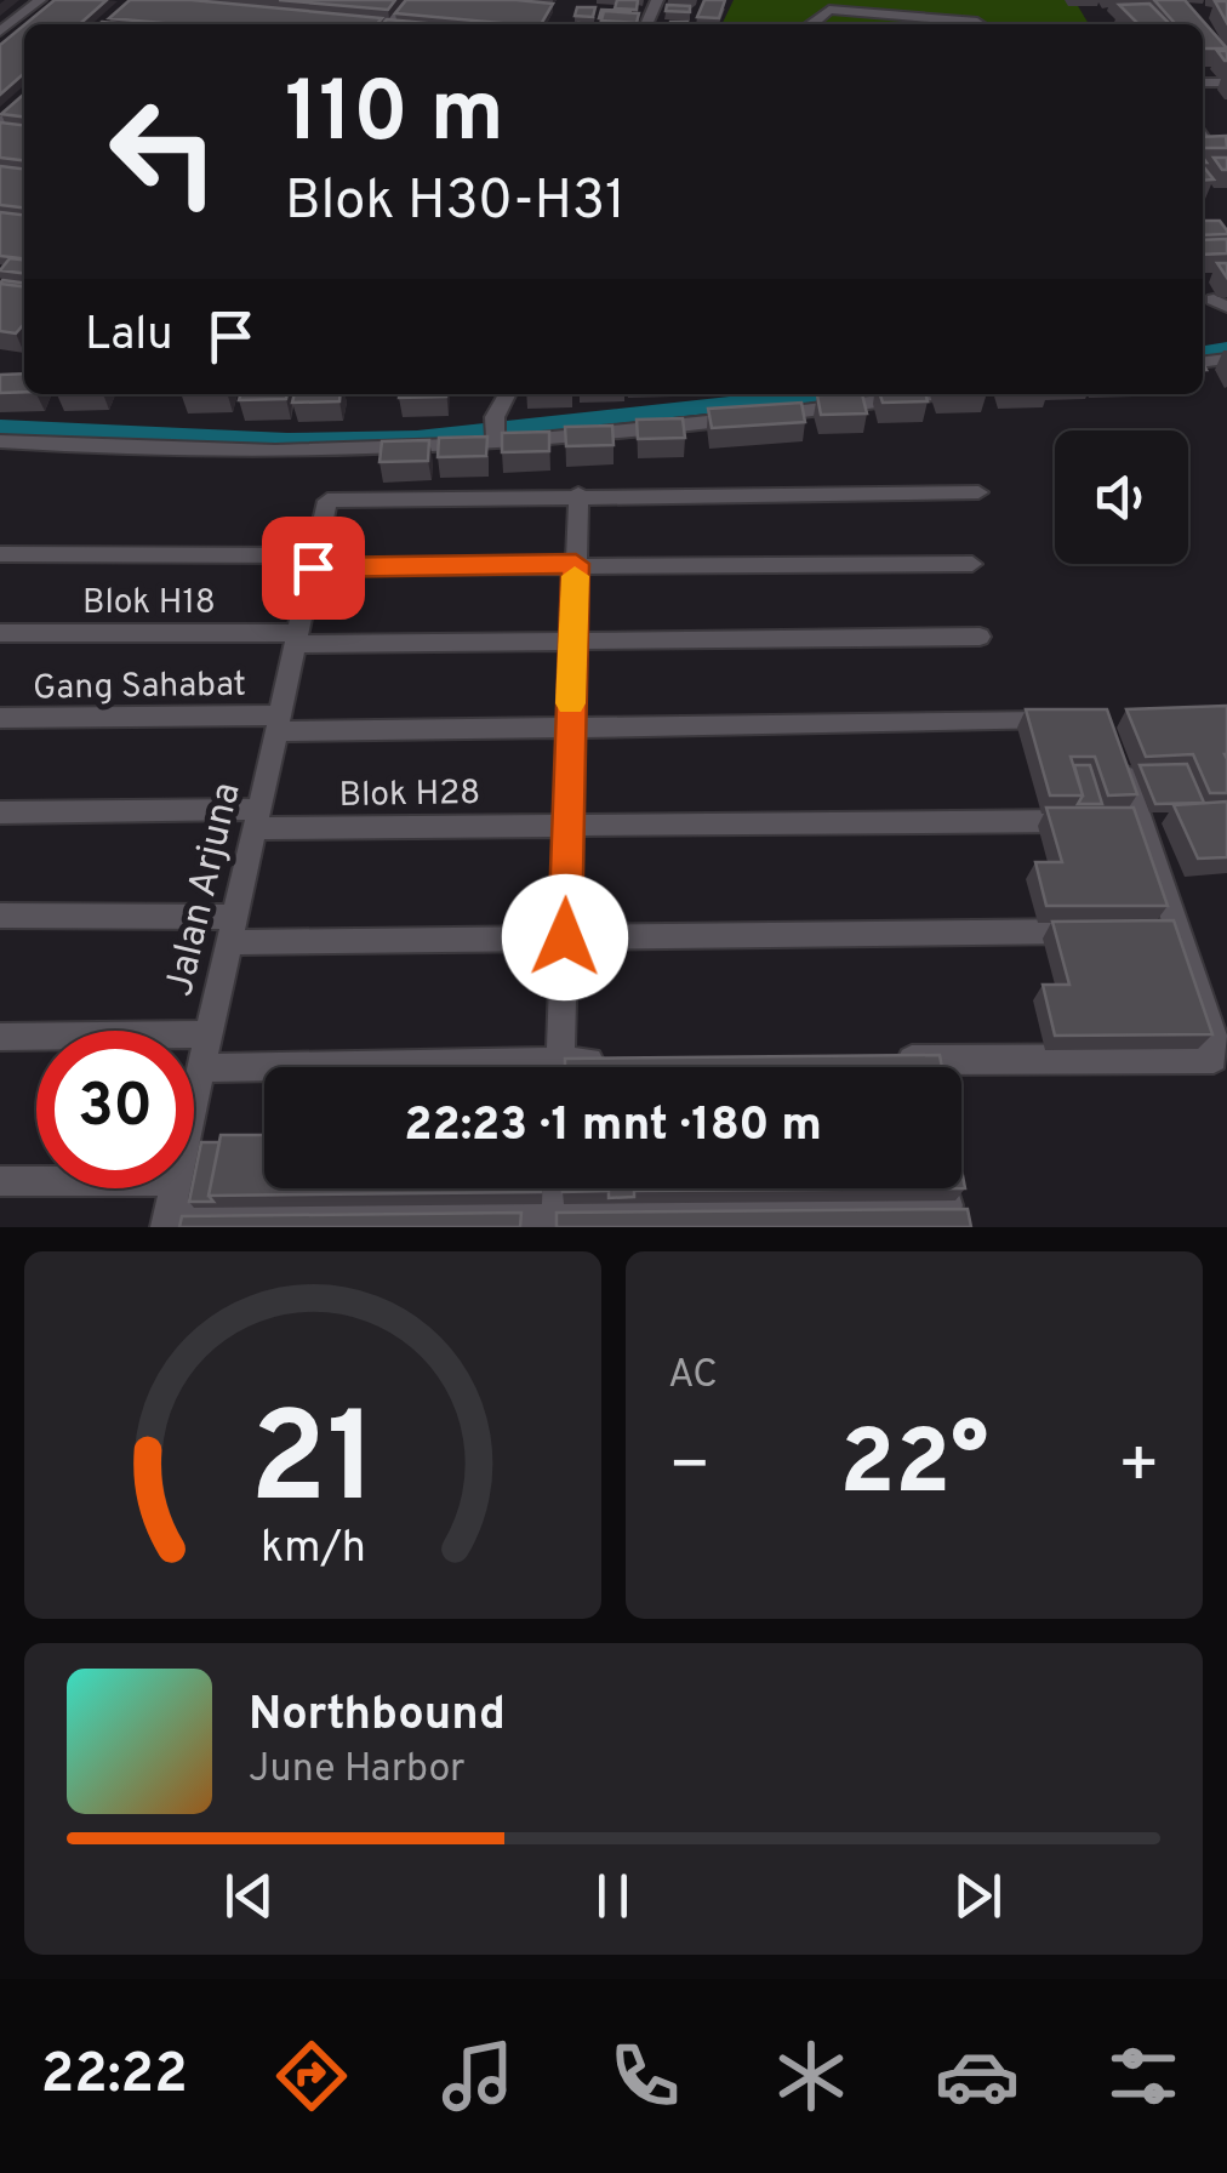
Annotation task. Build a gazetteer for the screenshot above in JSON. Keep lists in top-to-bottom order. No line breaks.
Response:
{"streets":{"street":["Blok H18","Gang Sahabat","Blok H28","Jalan Arjuna"]},"crossings":[["Blok H18","Jalan Arjuna"],["Gang Sahabat","Jalan Arjuna"],["Blok H28","Jalan Arjuna"]],"page":{"turn":["110 m","Blok H30-H31"],"then":"Lalu","limit":"30","trip":"22:23 · 1 mnt · 180 m","tile":"AC","heat":["−","22°","+"],"song":["Northbound","June Harbor"],"tabs":"22:22","gauge":["21","km/h"]}}
